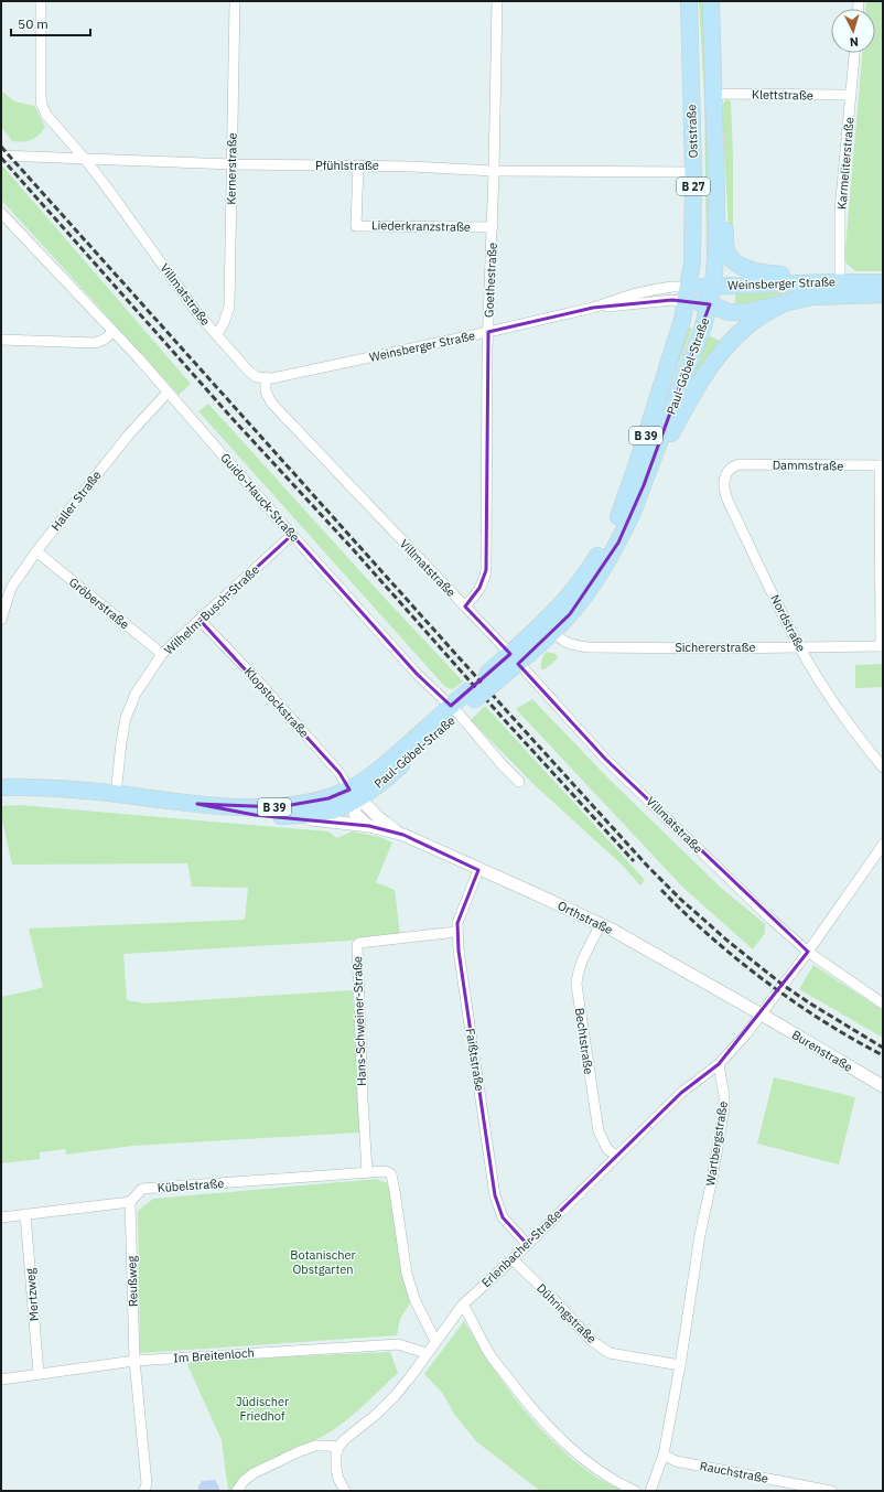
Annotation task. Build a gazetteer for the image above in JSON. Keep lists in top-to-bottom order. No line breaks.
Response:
{"streets":{"main road":["Oststraße","B 27","Weinsberger Straße","Paul-Göbel-Straße","B 39"],"street":["Klettstraße","Karmeliterstraße","Pfühlstraße","Kernerstraße","Liederkranzstraße","Goethestraße","Villmatstraße","Dammstraße","Guido-Hauck-Straße","Haller Straße","Gröberstraße","Wilhelm-Busch-Straße","Nordstraße","Sichererstraße","Klopstockstraße","Orthstraße","Hans-Schweiner-Straße","Bechtstraße","Burenstraße","Faißtstraße","Wartbergstraße","Kübelstraße","Erlenbacher Straße","Reußweg","Mertzweg","Dühringstraße","Im Breitenloch","Rauchstraße"]},"crossings":[["Klettstraße","Oststraße"],["Klettstraße","Karmeliterstraße"],["Oststraße","Pfühlstraße"],["Oststraße","B 27"],["Oststraße","Weinsberger Straße"],["Oststraße","Paul-Göbel-Straße"],["Karmeliterstraße","B 27"],["Karmeliterstraße","Weinsberger Straße"],["Pfühlstraße","Kernerstraße"],["Pfühlstraße","Liederkranzstraße"],["Pfühlstraße","Goethestraße"],["Pfühlstraße","Villmatstraße"],["Kernerstraße","Villmatstraße"],["B 27","Weinsberger Straße"],["Liederkranzstraße","Goethestraße"],["Goethestraße","Weinsberger Straße"],["Goethestraße","Villmatstraße"],["Weinsberger Straße","Villmatstraße"],["Weinsberger Straße","Paul-Göbel-Straße"],["Weinsberger Straße","B 39"],["Villmatstraße","Paul-Göbel-Straße"],["Paul-Göbel-Straße","B 39"],["Paul-Göbel-Straße","Guido-Hauck-Straße"],["Paul-Göbel-Straße","Wilhelm-Busch-Straße"],["Paul-Göbel-Straße","Sichererstraße"],["Paul-Göbel-Straße","Klopstockstraße"],["Paul-Göbel-Straße","Orthstraße"],["Dammstraße","Nordstraße"],["Guido-Hauck-Straße","Haller Straße"],["Guido-Hauck-Straße","Wilhelm-Busch-Straße"],["Haller Straße","Gröberstraße"],["Gröberstraße","Wilhelm-Busch-Straße"],["Wilhelm-Busch-Straße","Klopstockstraße"],["Nordstraße","Sichererstraße"],["Klopstockstraße","Orthstraße"],["Orthstraße","Bechtstraße"],["Orthstraße","Burenstraße"],["Orthstraße","Faißtstraße"],["Hans-Schweiner-Straße","Faißtstraße"],["Hans-Schweiner-Straße","Kübelstraße"],["Bechtstraße","Erlenbacher Straße"],["Faißtstraße","Erlenbacher Straße"],["Wartbergstraße","Erlenbacher Straße"],["Wartbergstraße","Dühringstraße"],["Wartbergstraße","Rauchstraße"],["Kübelstraße","Erlenbacher Straße"],["Kübelstraße","Reußweg"],["Erlenbacher Straße","Dühringstraße"],["Erlenbacher Straße","Im Breitenloch"],["Reußweg","Im Breitenloch"],["Mertzweg","Im Breitenloch"]],"parks":["Botanischer Obstgarten","Jüdischer Friedhof"],"scale_bar":"50 m","north":"bottom"}
